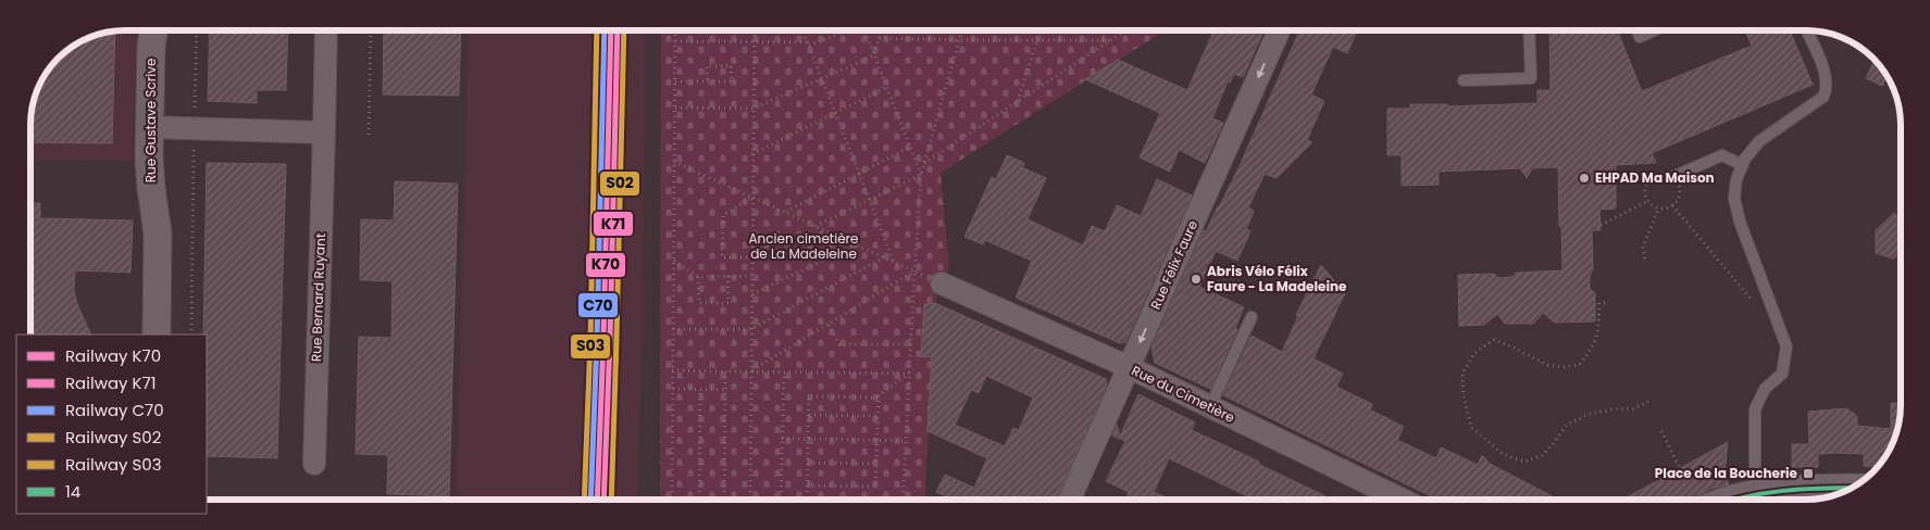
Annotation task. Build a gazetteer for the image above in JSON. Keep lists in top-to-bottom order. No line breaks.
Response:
{"streets":{"street":["Rue Gustave Scrive","Rue Félix Faure","Rue Bernard Ruyant","Rue du Cimetière"]},"crossings":[["Rue Félix Faure","Rue du Cimetière"]],"one_way":["Rue Félix Faure"],"parks":["Ancien cimetière de La Madeleine"],"places":{"other":["EHPAD Ma Maison","Abris Vélo Félix Faure - La Madeleine"],"transit":["Place de la Boucherie"]},"lines":["rail line K70","rail line K71","rail line C70","rail line S02","rail line S03","transit line 14"],"legend":["Railway K70","Railway K71","Railway C70","Railway S02","Railway S03","14"]}
